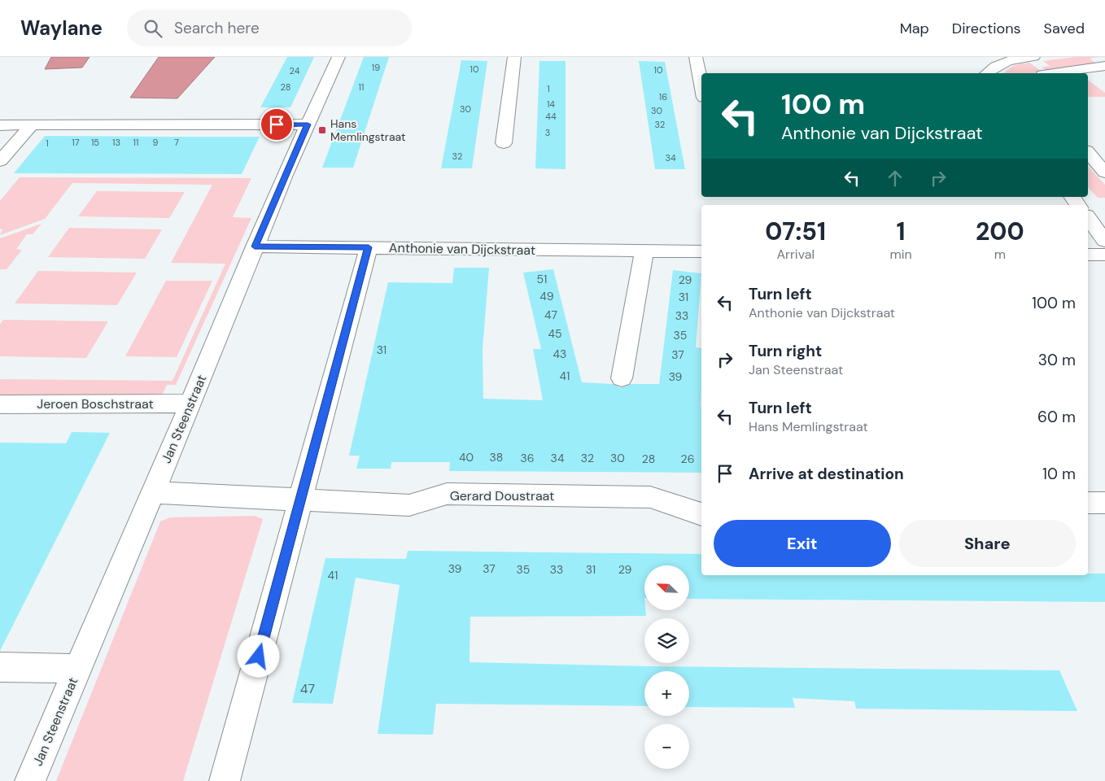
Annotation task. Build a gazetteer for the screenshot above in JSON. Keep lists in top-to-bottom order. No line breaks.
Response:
{"streets":{"street":["Anthonie van Dijckstraat","Jeroen Boschstraat","Jan Steenstraat","Gerard Doustraat"]},"crossings":[["Anthonie van Dijckstraat","Jan Steenstraat"],["Jeroen Boschstraat","Jan Steenstraat"],["Jan Steenstraat","Gerard Doustraat"]],"places":{"transit":["Hans Memlingstraat"]},"house_numbers":["19","10","10","24","28","11","1","16","14","30","30","44","32","3","17","15","13","11","9","7","1","32","34","51","29","49","31","47","33","45","35","31","43","37","41","39","40","38","36","34","32","30","28","26","39","37","35","33","31","29","41","47"],"north":"top left","page":{"header":"Waylane","search":"Search here","nav":["Map","Directions","Saved"],"turn":["100 m","Anthonie van Dijckstraat"],"eta":["07:51","Arrival","1","min","200","m"],"list":[{"name":"Turn left","note":"Anthonie van Dijckstraat","value":"100 m"},{"name":"Turn right","note":"Jan Steenstraat","value":"30 m"},{"name":"Turn left","note":"Hans Memlingstraat","value":"60 m"},{"name":"Arrive at destination","value":"10 m"}],"buttons":["Exit","Share"],"map_buttons":["+","−"]}}
